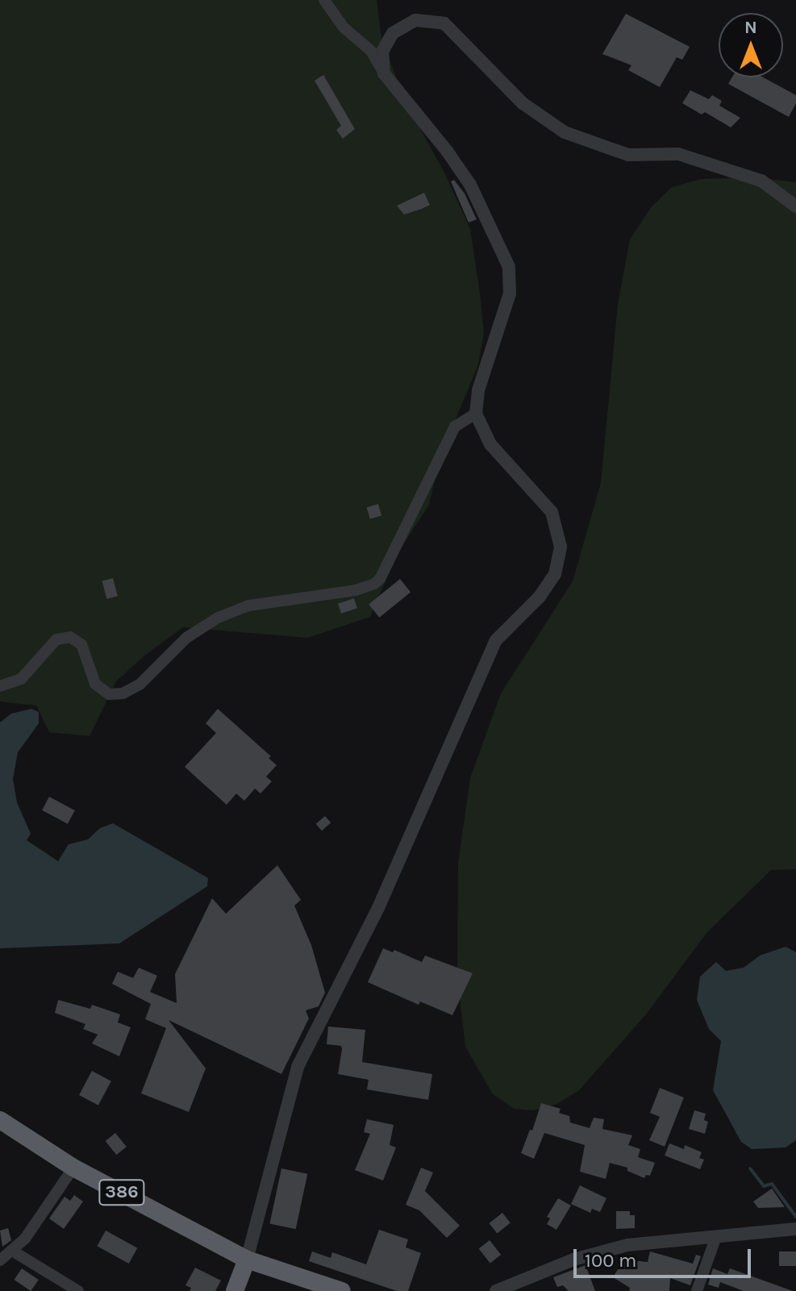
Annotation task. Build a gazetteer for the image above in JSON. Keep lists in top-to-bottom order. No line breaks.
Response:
{"streets":{"highway":["386"]},"scale_bar":"100 m","north":"top"}
